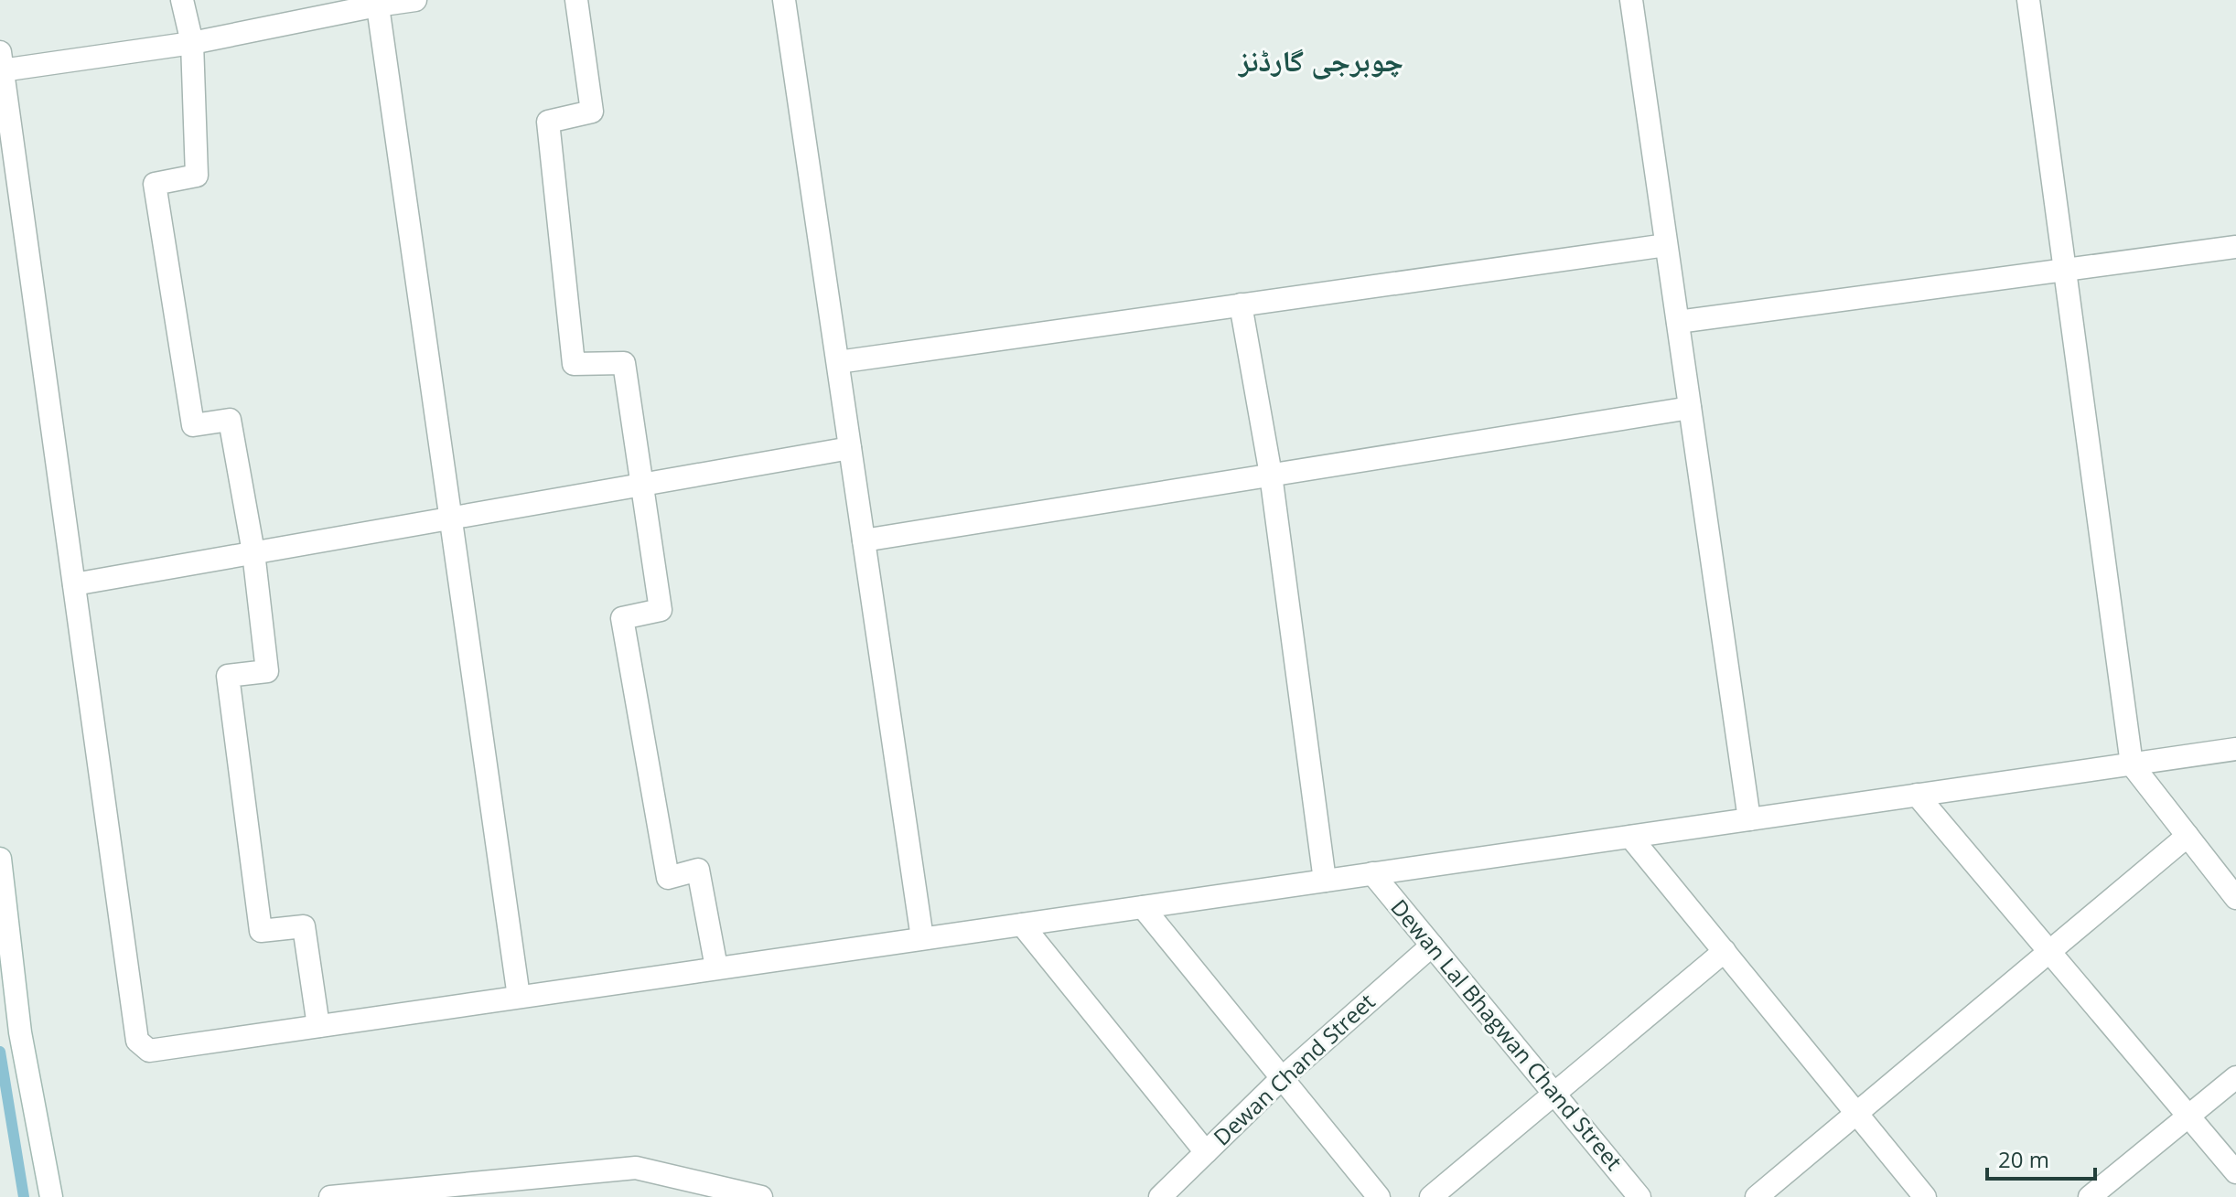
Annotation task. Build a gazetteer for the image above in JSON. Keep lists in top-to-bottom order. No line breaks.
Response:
{"streets":{"street":["Dewan Lal Bhagwan Chand Street","Dewan Chand Street"]},"crossings":[["Dewan Lal Bhagwan Chand Street","Dewan Chand Street"]],"districts":["چوبرجی گارڈنز"],"scale_bar":"20 m"}
